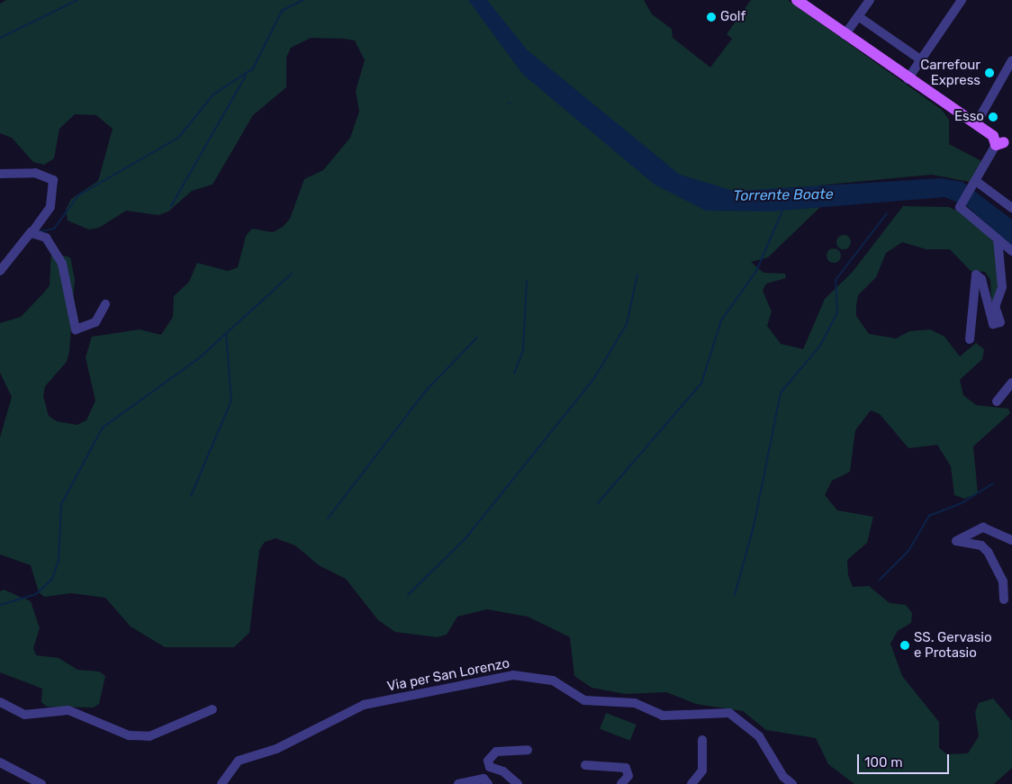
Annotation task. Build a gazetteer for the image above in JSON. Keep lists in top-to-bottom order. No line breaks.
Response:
{"streets":{"street":["Via per San Lorenzo"]},"water":["Torrente Boate"],"places":["Golf","Carrefour Express","Esso","SS. Gervasio e Protasio"],"scale_bar":"100 m"}
